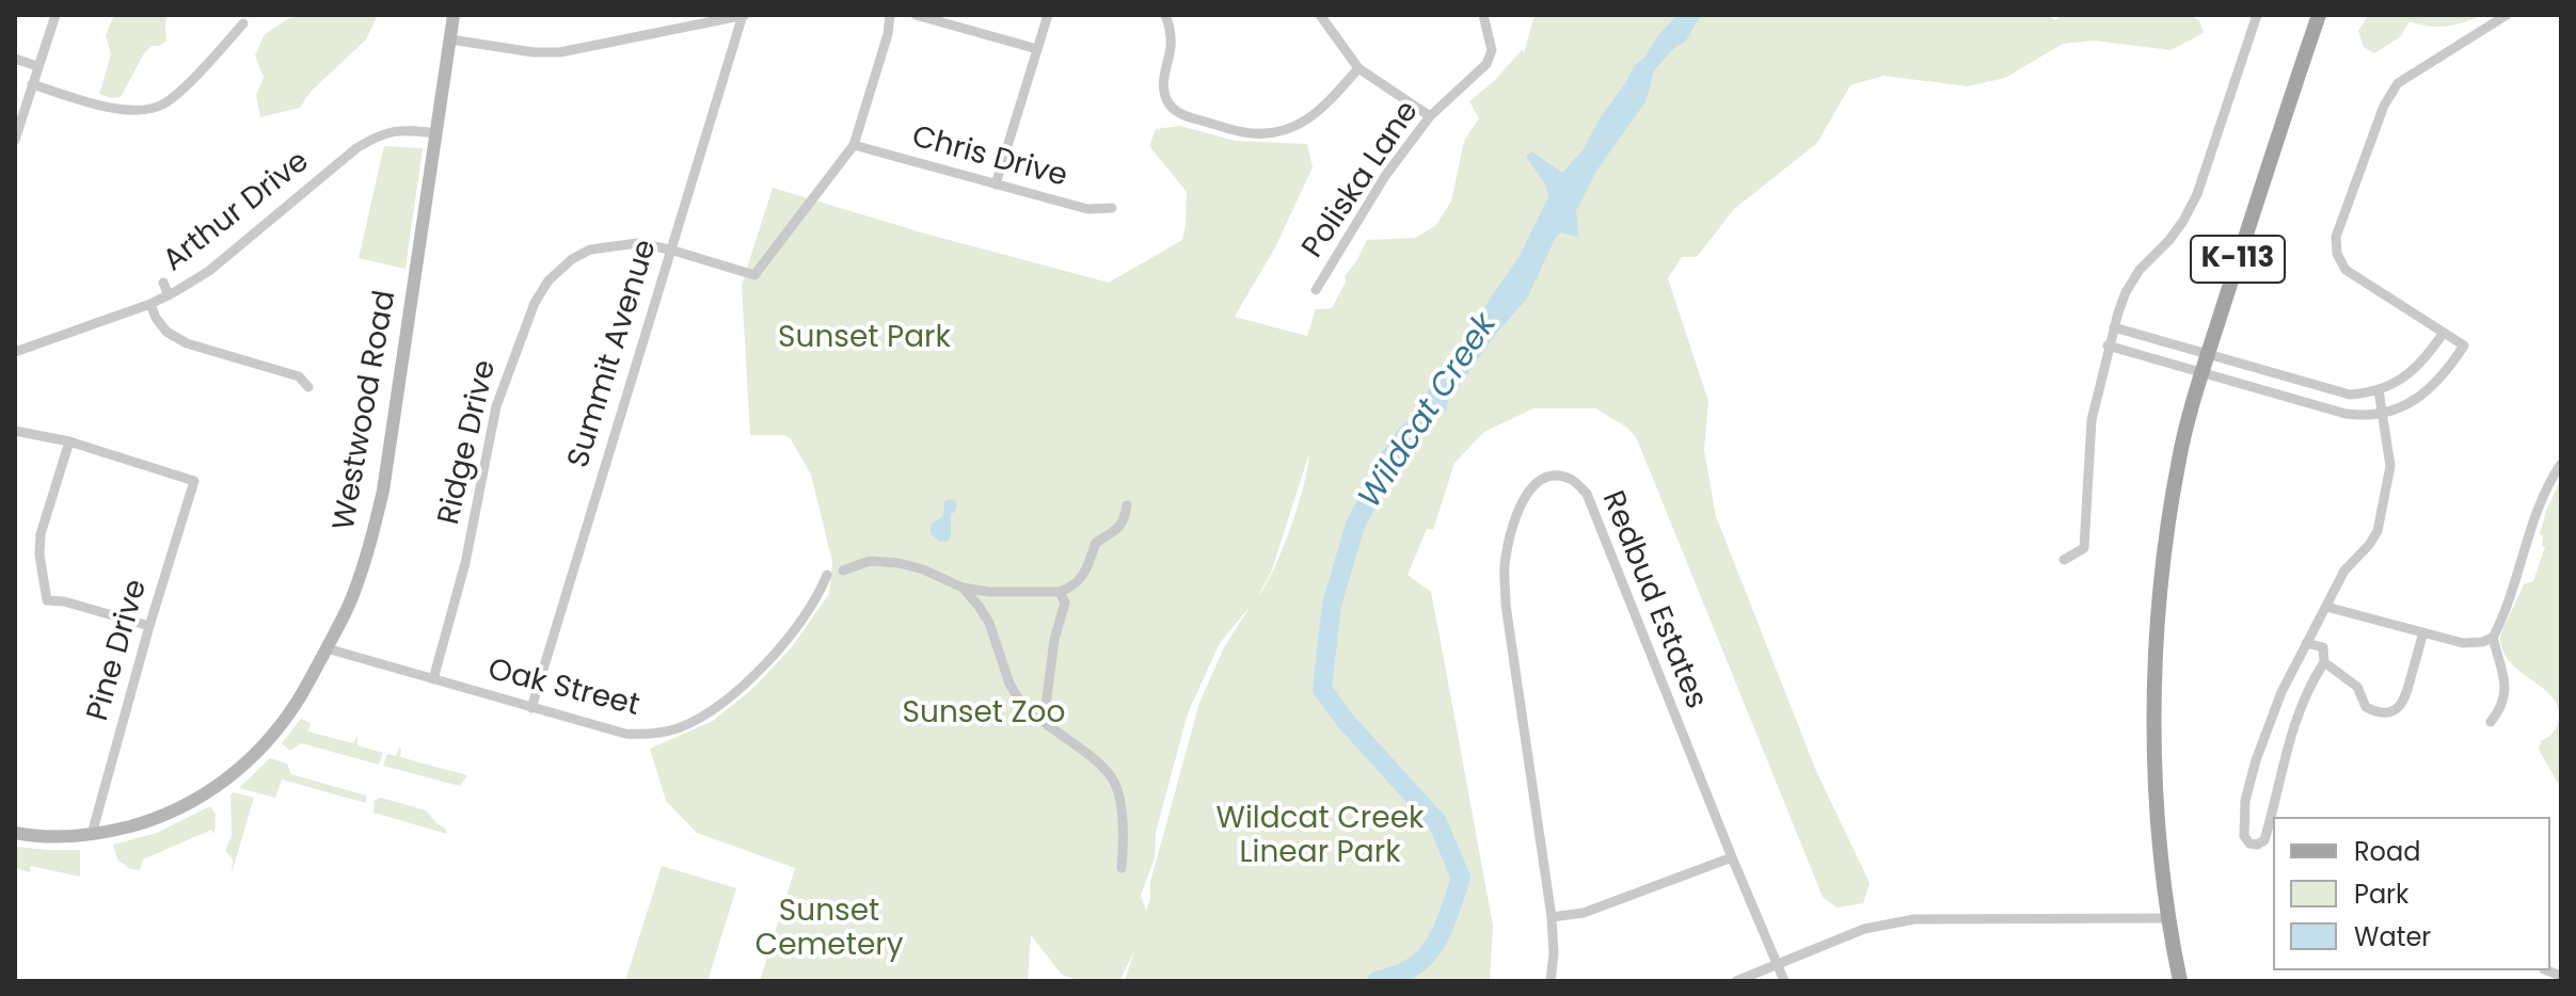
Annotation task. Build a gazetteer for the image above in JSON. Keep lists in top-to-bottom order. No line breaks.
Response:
{"streets":{"main road":["K-113"],"street":["Chris Drive","Poliska Lane","Arthur Drive","Summit Avenue","Westwood Road","Ridge Drive","Redbud Estates","Pine Drive","Oak Street"]},"crossings":[["Chris Drive","Ridge Drive"],["Arthur Drive","Westwood Road"],["Summit Avenue","Ridge Drive"],["Summit Avenue","Oak Street"],["Westwood Road","Pine Drive"],["Westwood Road","Oak Street"],["Ridge Drive","Oak Street"]],"water":["Wildcat Creek"],"parks":["Sunset Park","Sunset Zoo","Wildcat Creek Linear Park","Sunset Cemetery"],"legend":["Road","Park","Water"]}
